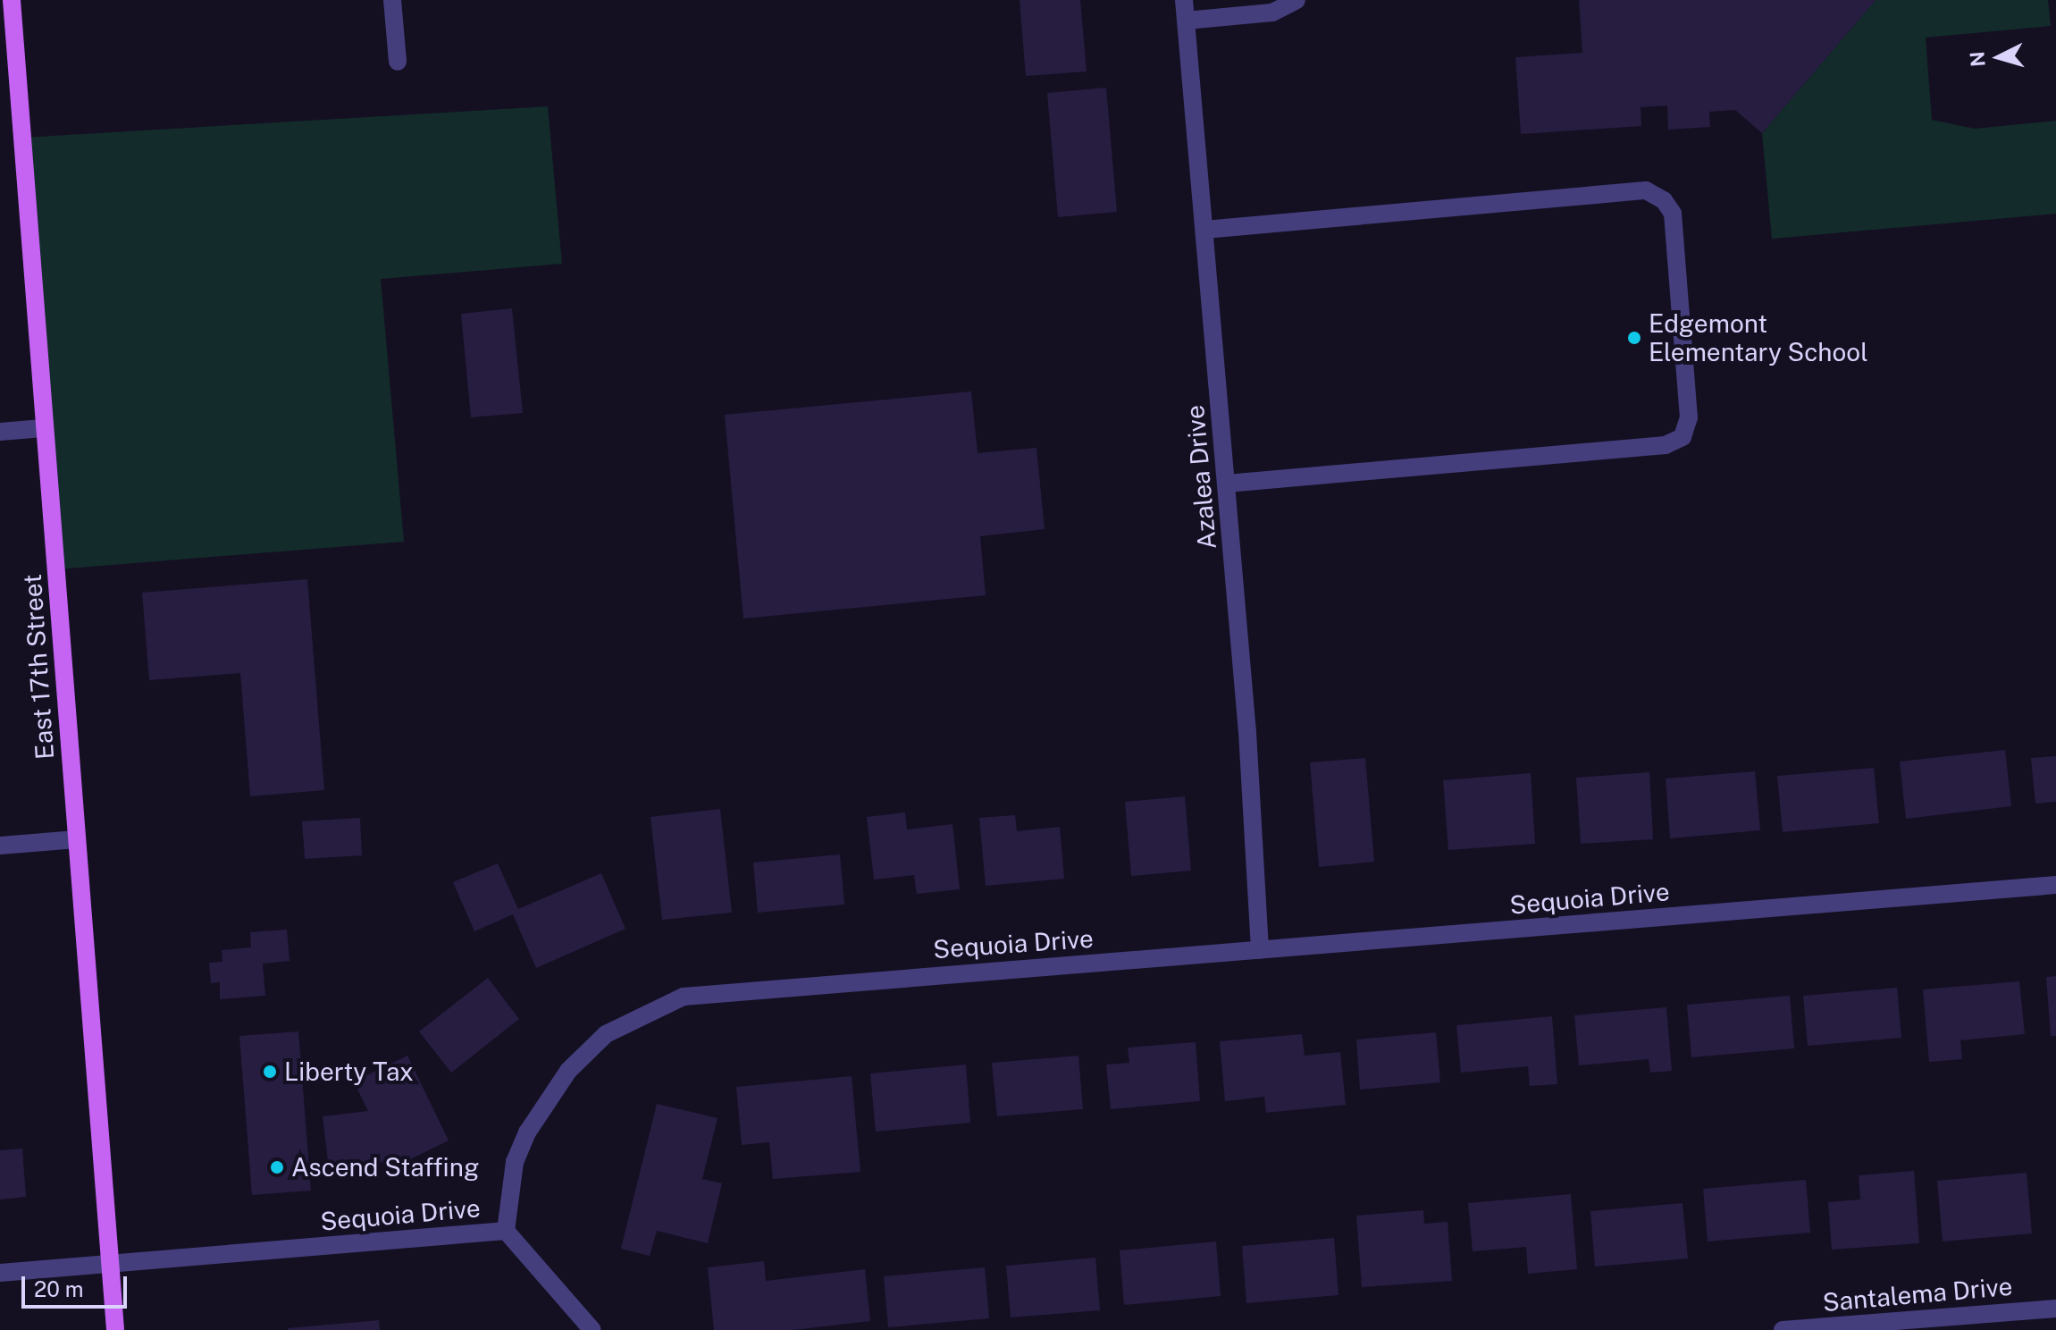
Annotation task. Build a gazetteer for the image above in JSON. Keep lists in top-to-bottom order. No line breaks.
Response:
{"streets":{"main road":["East 17th Street"],"street":["Azalea Drive","Sequoia Drive","Santalema Drive"]},"crossings":[["Azalea Drive","Sequoia Drive"],["East 17th Street","Sequoia Drive"]],"places":["Edgemont Elementary School","Liberty Tax","Ascend Staffing"],"scale_bar":"20 m","north":"left"}
